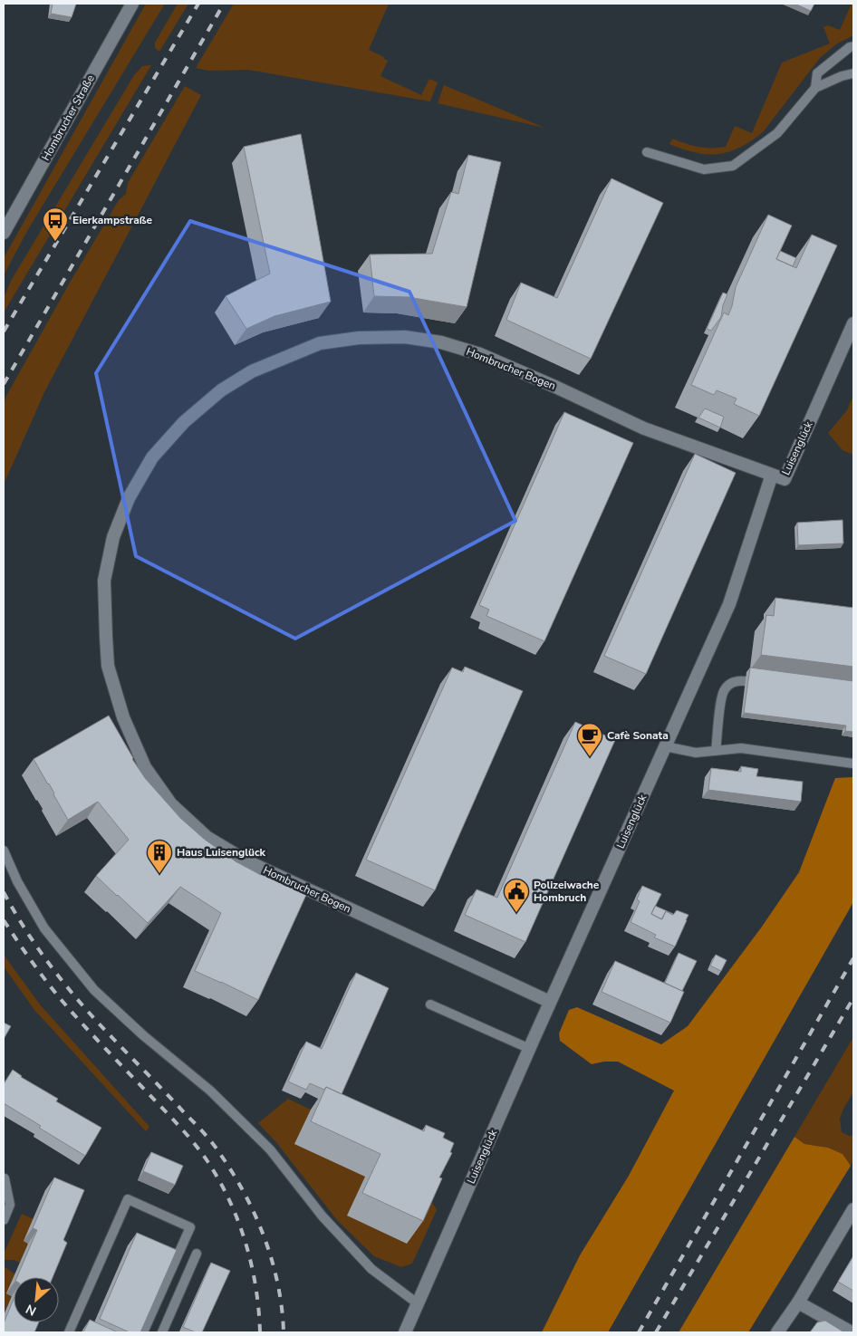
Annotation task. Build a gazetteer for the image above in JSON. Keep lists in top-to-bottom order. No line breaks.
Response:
{"streets":{"street":["Hombrucher Straße","Hombrucher Bogen","Luisenglück"]},"crossings":[["Hombrucher Bogen","Luisenglück"]],"places":{"bus stop":["Eierkampstraße"],"cafe":["Cafè Sonata"],"building":["Haus Luisenglück"],"public building":["Polizeiwache Hombruch"]},"north":"bottom left"}
